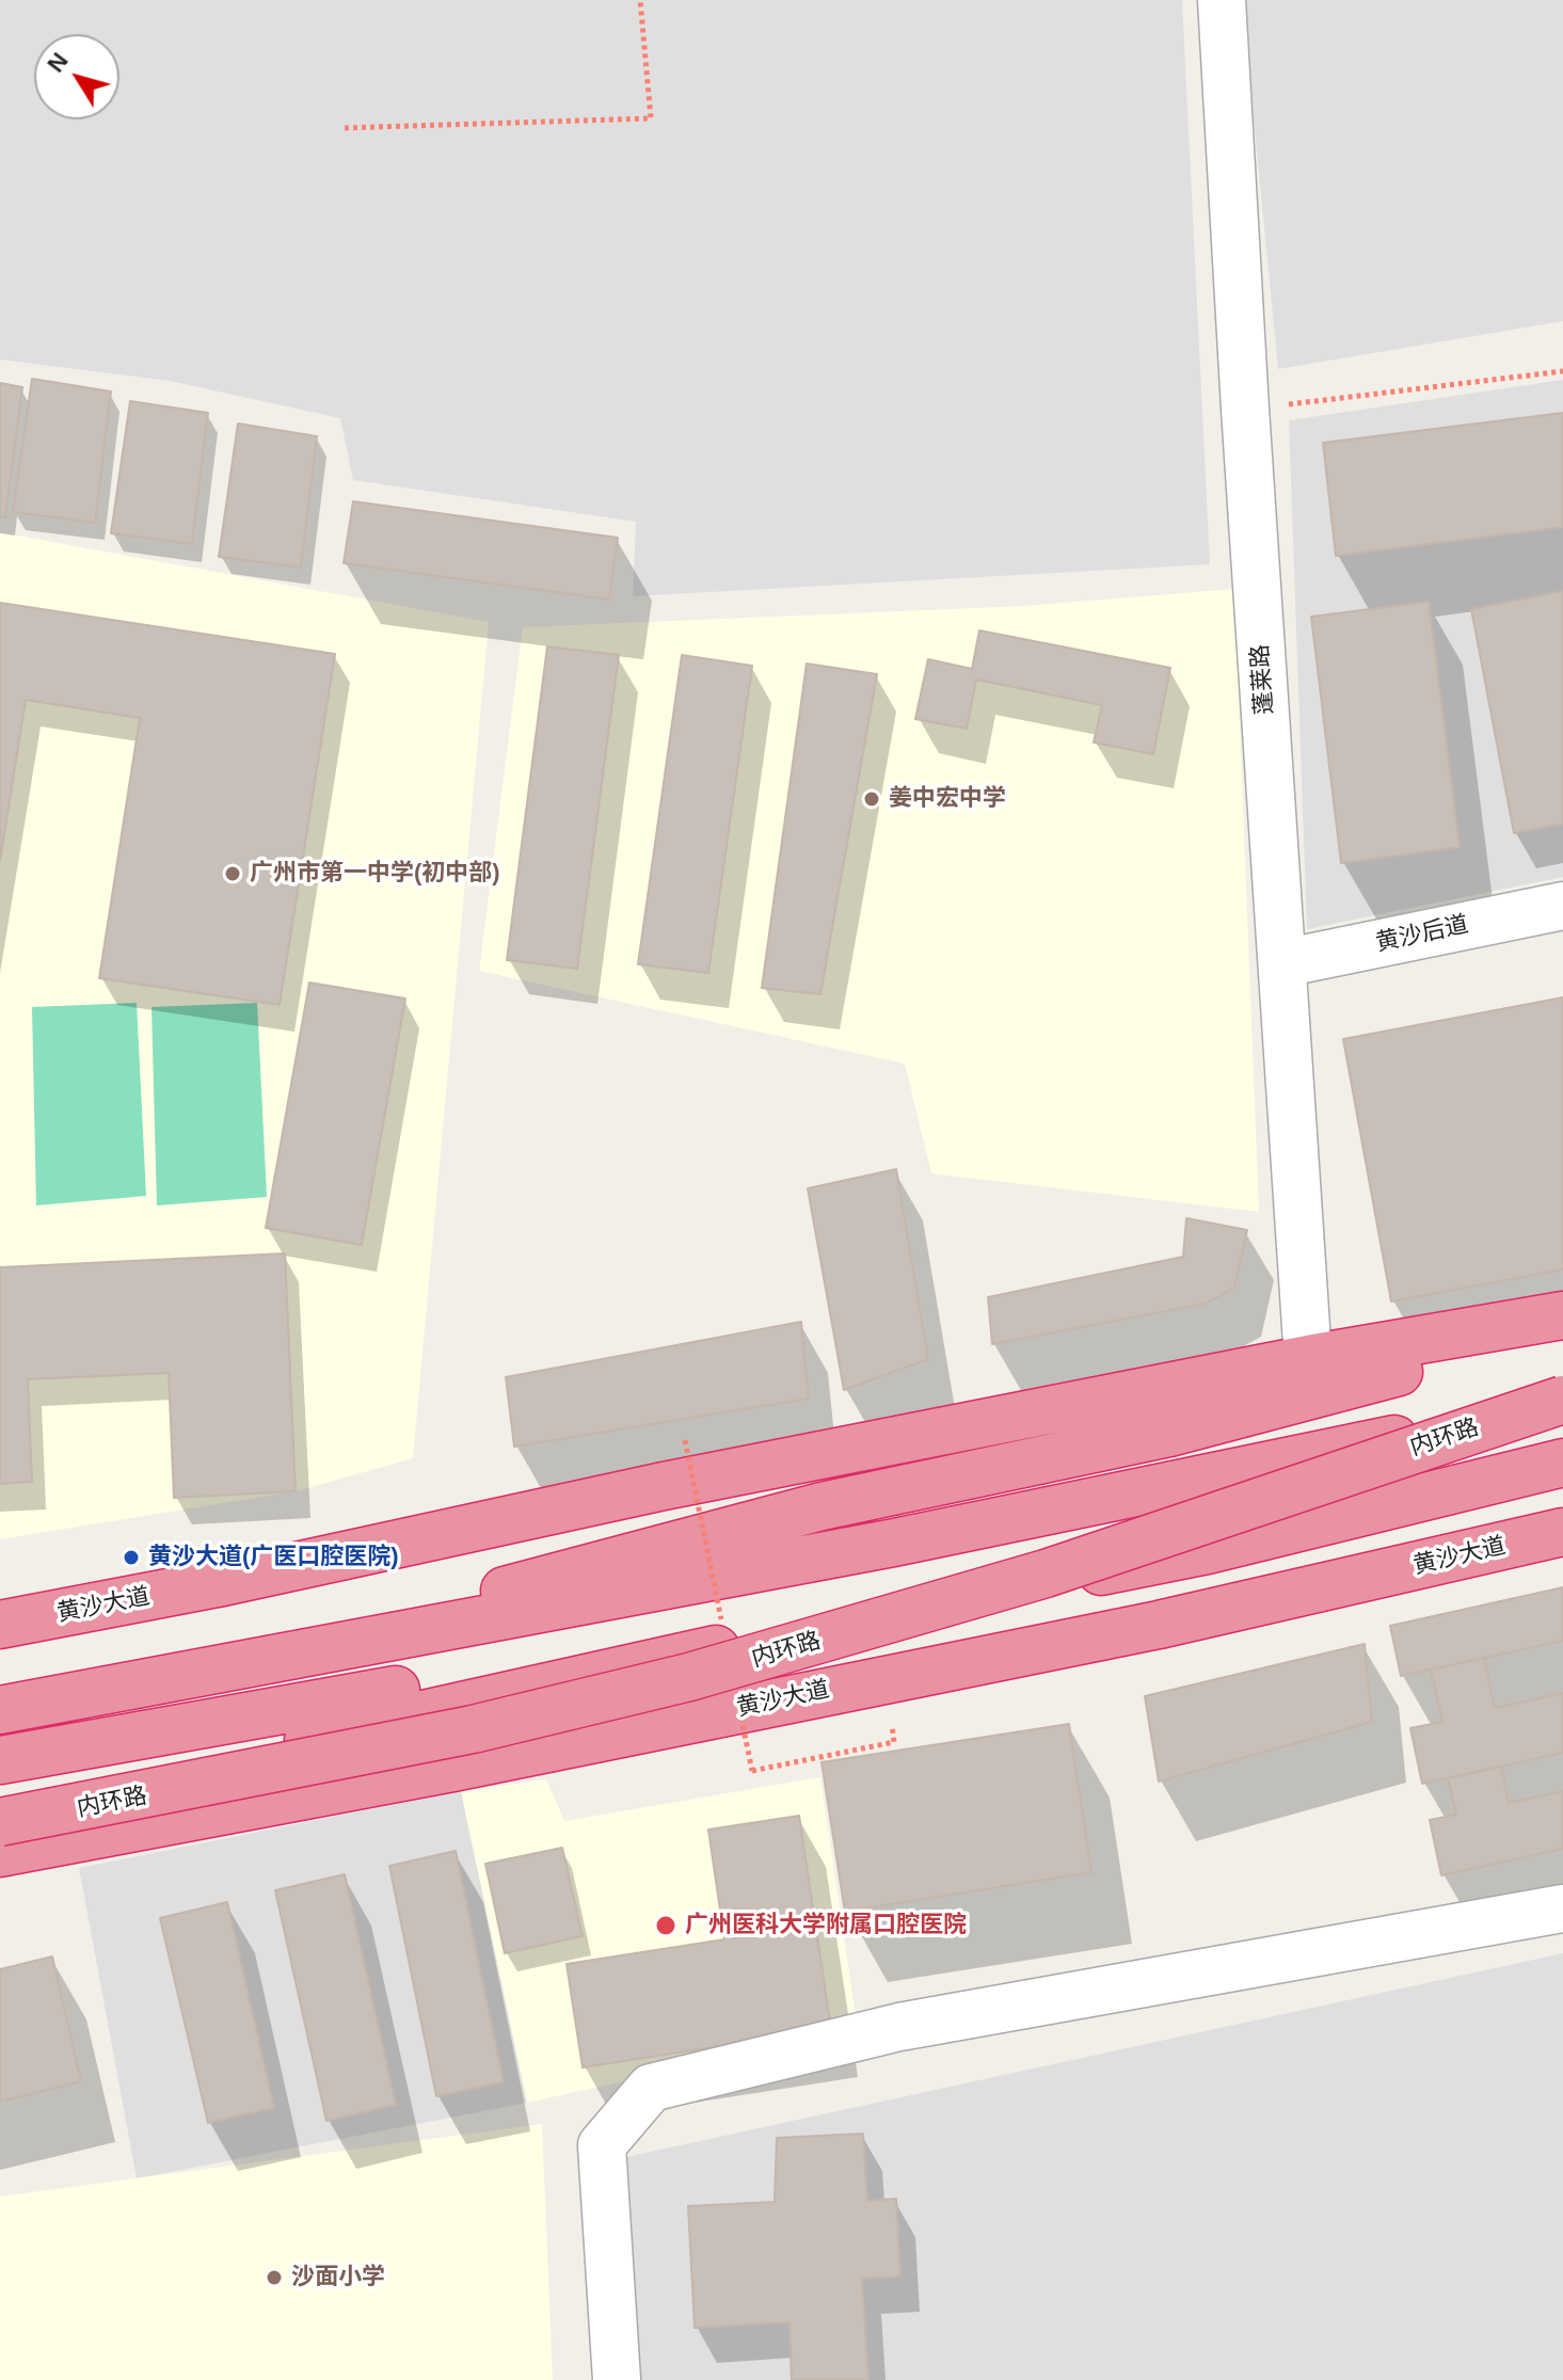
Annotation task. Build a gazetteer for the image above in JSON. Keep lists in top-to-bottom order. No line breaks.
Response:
{"streets":{"highway":["内环路","黄沙大道"],"street":["蓬莱路","黄沙后道"]},"crossings":[["蓬莱路","黄沙后道"],["蓬莱路","黄沙大道"]],"places":["姜中宏中学","广州市第一中学(初中部)","黄沙大道(广医口腔医院)","广州医科大学附属口腔医院","沙面小学"],"north":"top left"}
